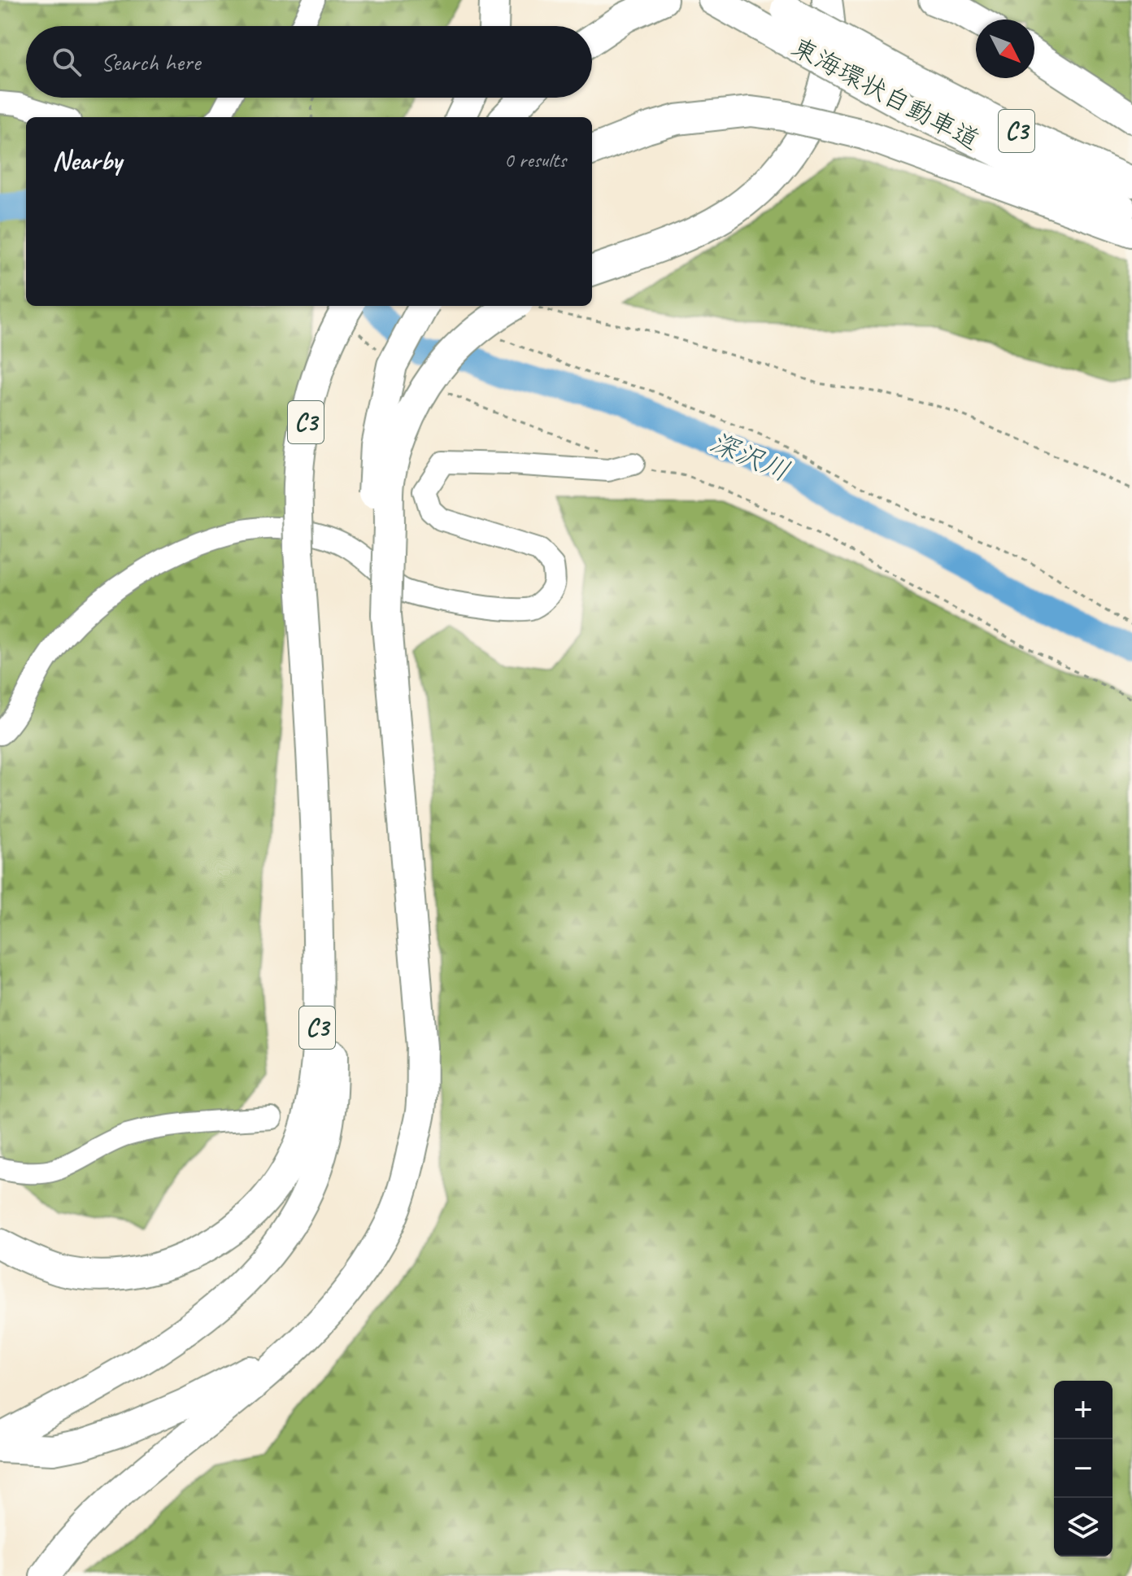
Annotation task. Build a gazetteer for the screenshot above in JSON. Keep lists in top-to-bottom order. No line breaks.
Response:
{"streets":{"highway":["東海環状自動車道","C3"]},"water":["深沢川"],"north":"bottom right","page":{"search":"Search here","heading":["Nearby","0 results"],"map_buttons":["+","−"]}}
